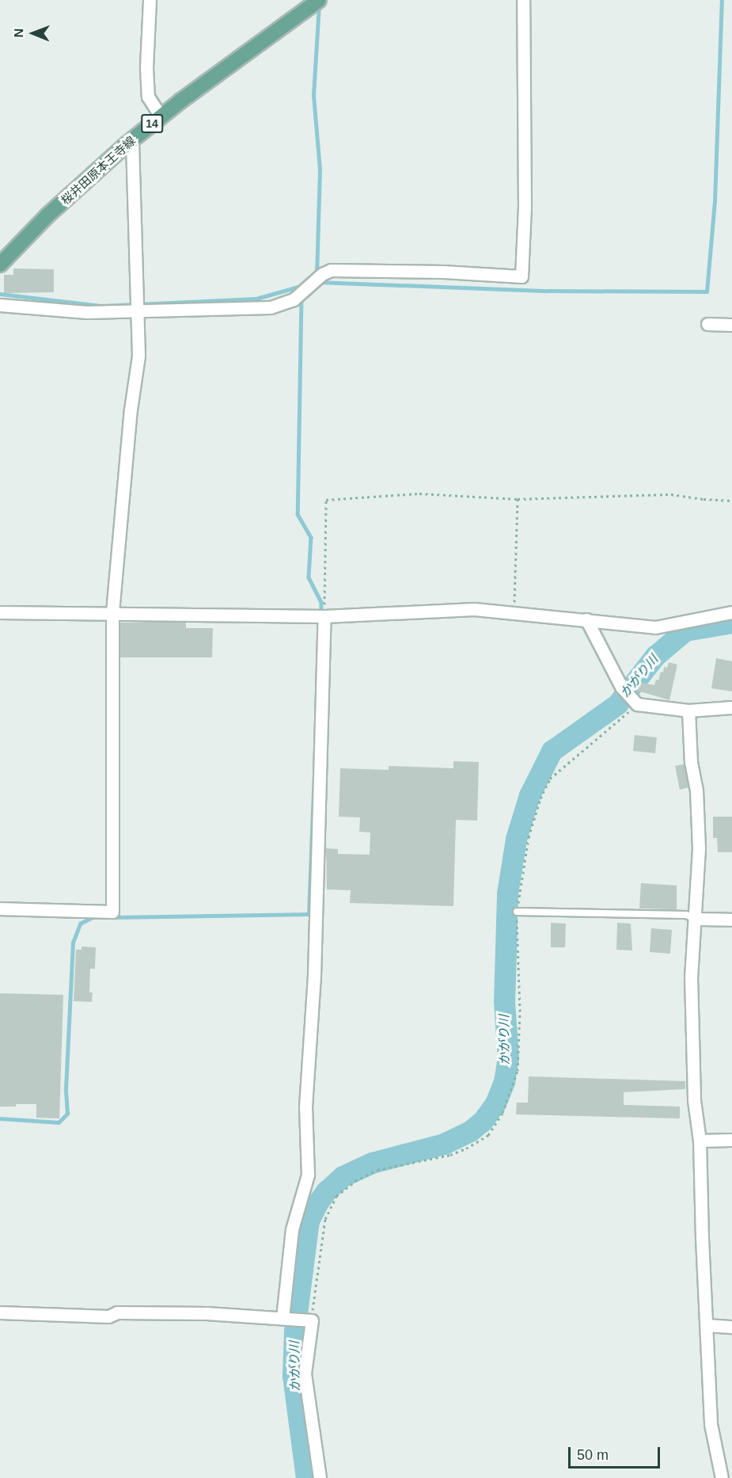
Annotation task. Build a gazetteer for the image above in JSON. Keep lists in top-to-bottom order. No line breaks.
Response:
{"streets":{"main road":["14","桜井田原本王寺線"]},"water":["かがり川"],"scale_bar":"50 m","north":"left"}
